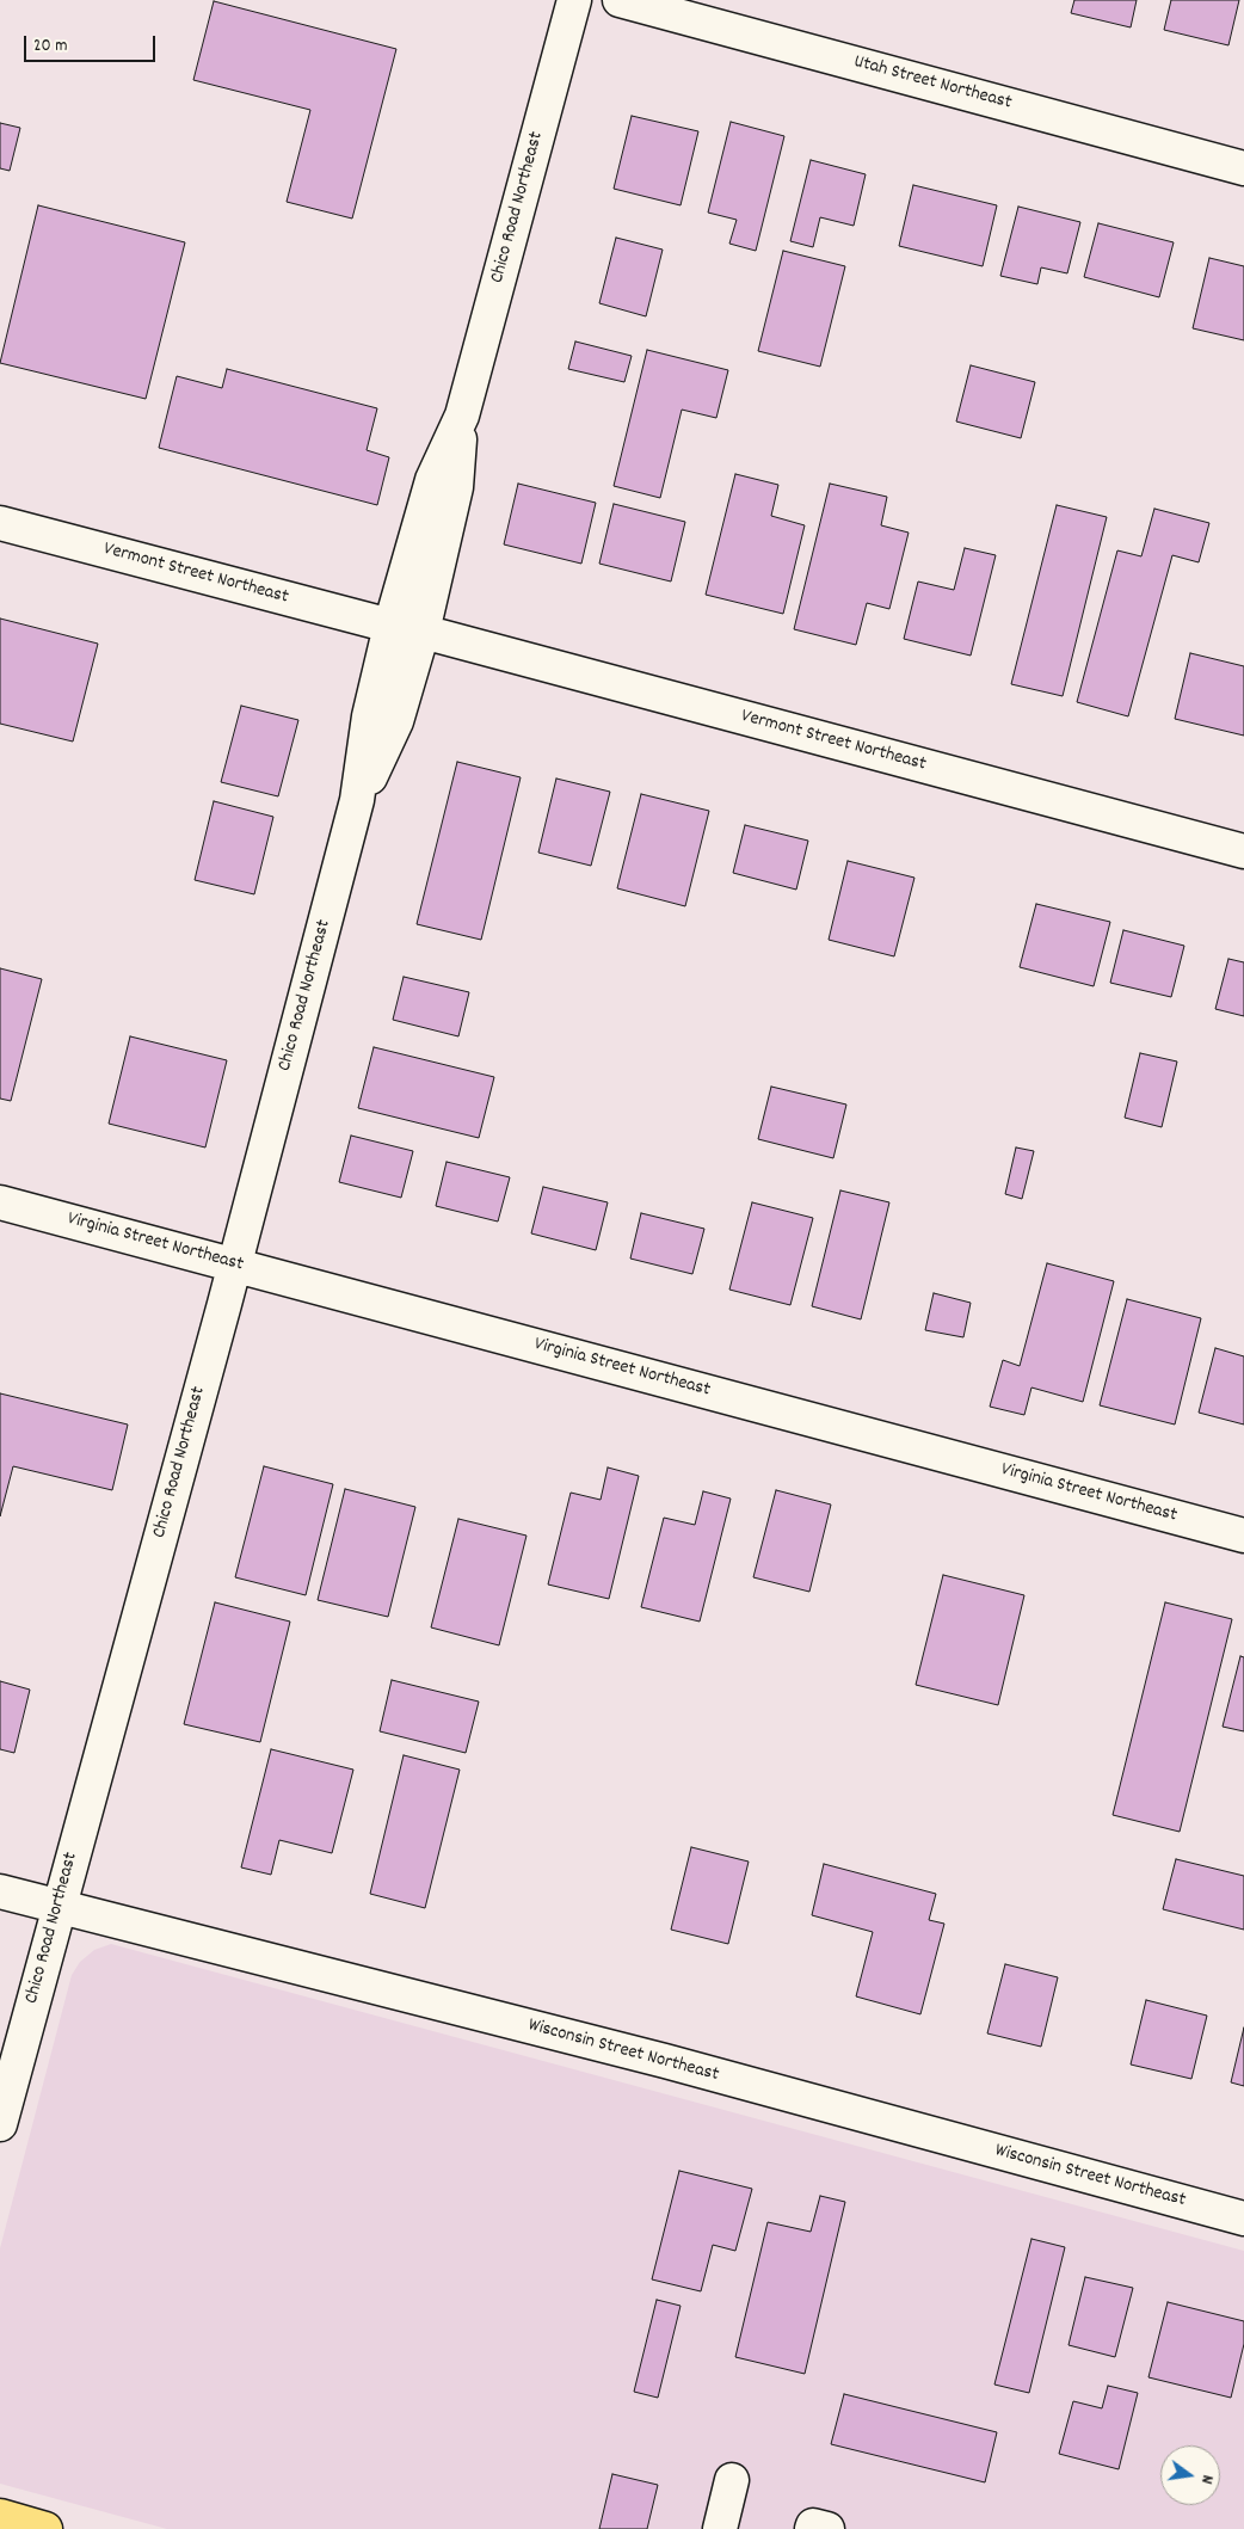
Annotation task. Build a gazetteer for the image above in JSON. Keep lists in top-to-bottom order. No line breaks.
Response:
{"streets":{"street":["Utah Street Northeast","Chico Road Northeast","Vermont Street Northeast","Virginia Street Northeast","Wisconsin Street Northeast"]},"crossings":[["Chico Road Northeast","Vermont Street Northeast"],["Chico Road Northeast","Virginia Street Northeast"],["Chico Road Northeast","Wisconsin Street Northeast"]],"scale_bar":"20 m","north":"right"}
